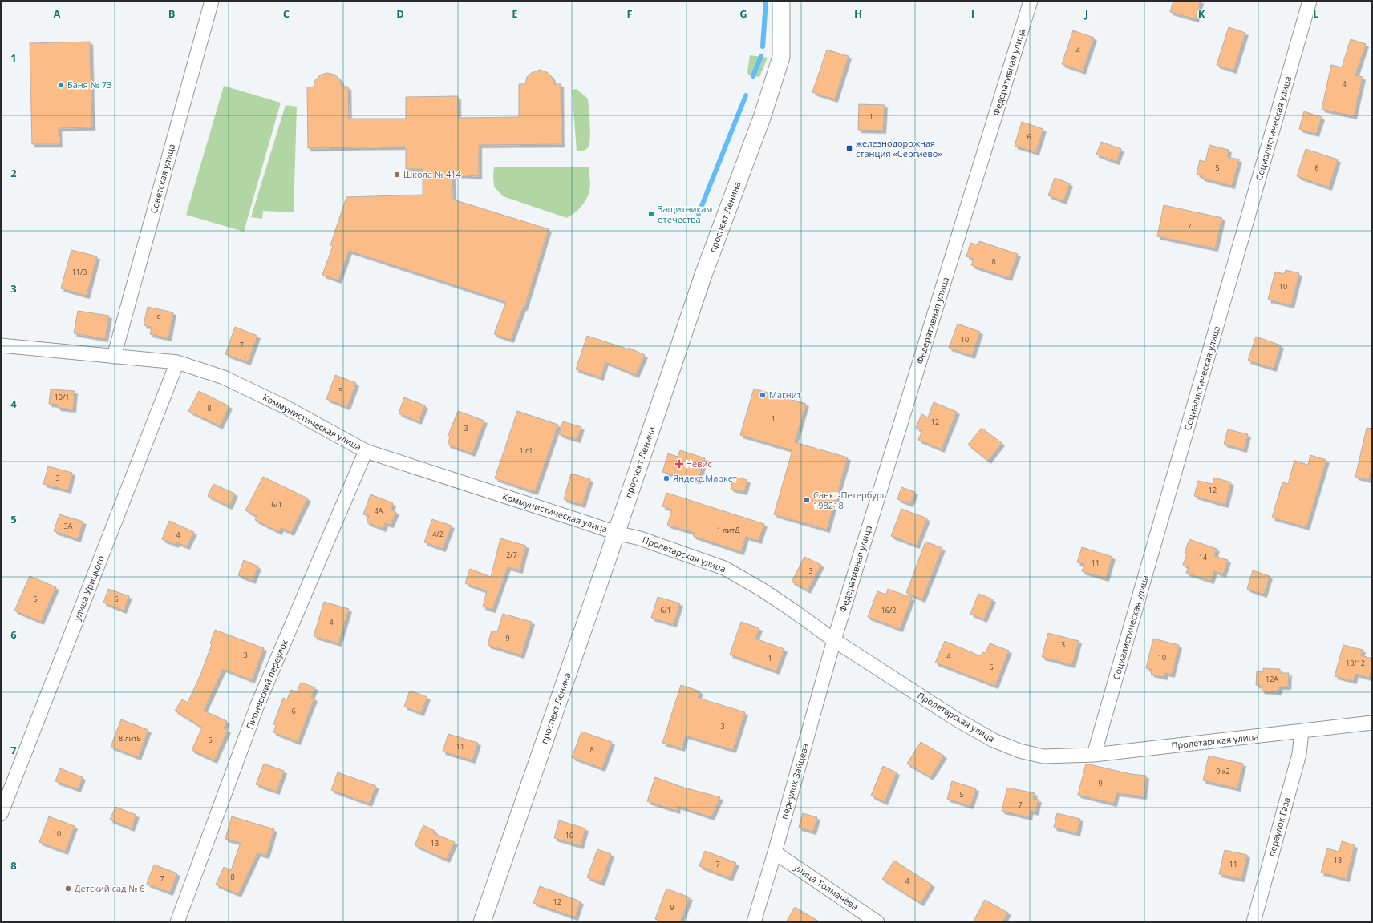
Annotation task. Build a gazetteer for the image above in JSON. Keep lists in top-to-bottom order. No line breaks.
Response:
{"streets":{"street":["Федеративная улица","Социалистическая улица","Советская улица","проспект Ленина","Коммунистическая улица","Пролетарская улица","улица Урицкого","Пионерский переулок","переулок Зайцева","переулок Газа","улица Толмачёва"]},"crossings":[["Федеративная улица","Пролетарская улица"],["Федеративная улица","переулок Зайцева"],["Социалистическая улица","Пролетарская улица"],["Советская улица","Коммунистическая улица"],["проспект Ленина","Коммунистическая улица"],["проспект Ленина","Пролетарская улица"],["Коммунистическая улица","Пролетарская улица"],["Коммунистическая улица","улица Урицкого"],["Коммунистическая улица","Пионерский переулок"],["Пролетарская улица","переулок Зайцева"],["Пролетарская улица","переулок Газа"],["переулок Зайцева","улица Толмачёва"]],"places":{"other":["Баня № 73","Школа № 414","Защитникам отечества","Магнит","Яндекс.Маркет","Санкт-Петербург 198218","Детский сад № 6"],"transit":["железнодорожная станция «Сергиево»"],"health":["Невис"]},"house_numbers":["4","4","1","6","5","6","7","8","11/3","10","9","10","7","5","10/1","8","1","12","3","1 с1","3","12","6/1","4А","3А","1 литД","4/2","4","2/7","14","11","3","5","6","6/1","16/2","4","9","13","3","4","10","1","13/12","6","12А","6","3","8 литБ","5","11","8","9 к2","9","5","7","10","10","13","13","7","11","8","7","4","12","9"],"grid":{"columns":["A","B","C","D","E","F","G","H","I","J","K","L"],"rows":["1","2","3","4","5","6","7","8"]}}
